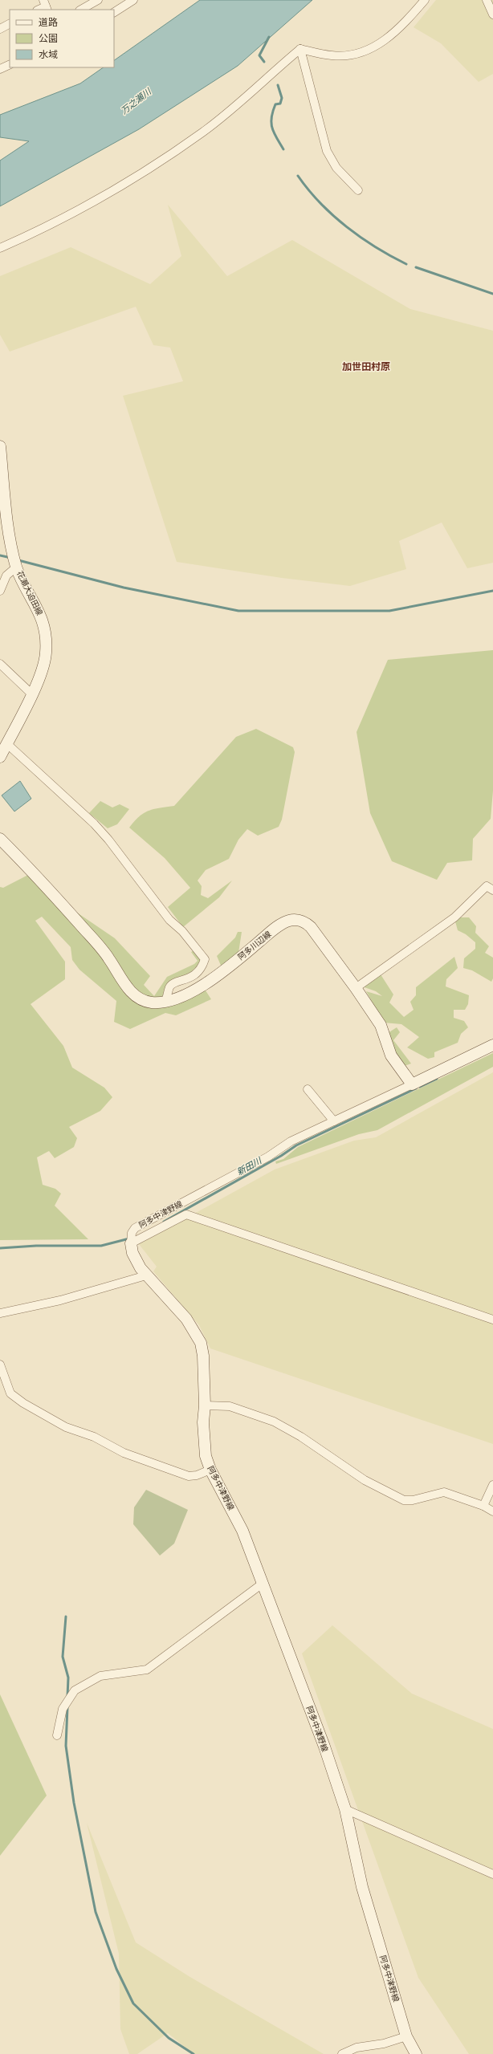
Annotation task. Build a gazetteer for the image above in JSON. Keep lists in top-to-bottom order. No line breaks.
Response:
{"streets":{"street":["花瀬大迫田線","阿多川辺線","阿多中津野線"]},"crossings":[["阿多川辺線","阿多中津野線"]],"districts":["加世田村原"],"water":["万之瀬川","新田川"],"legend":["道路","公園","水域"]}
